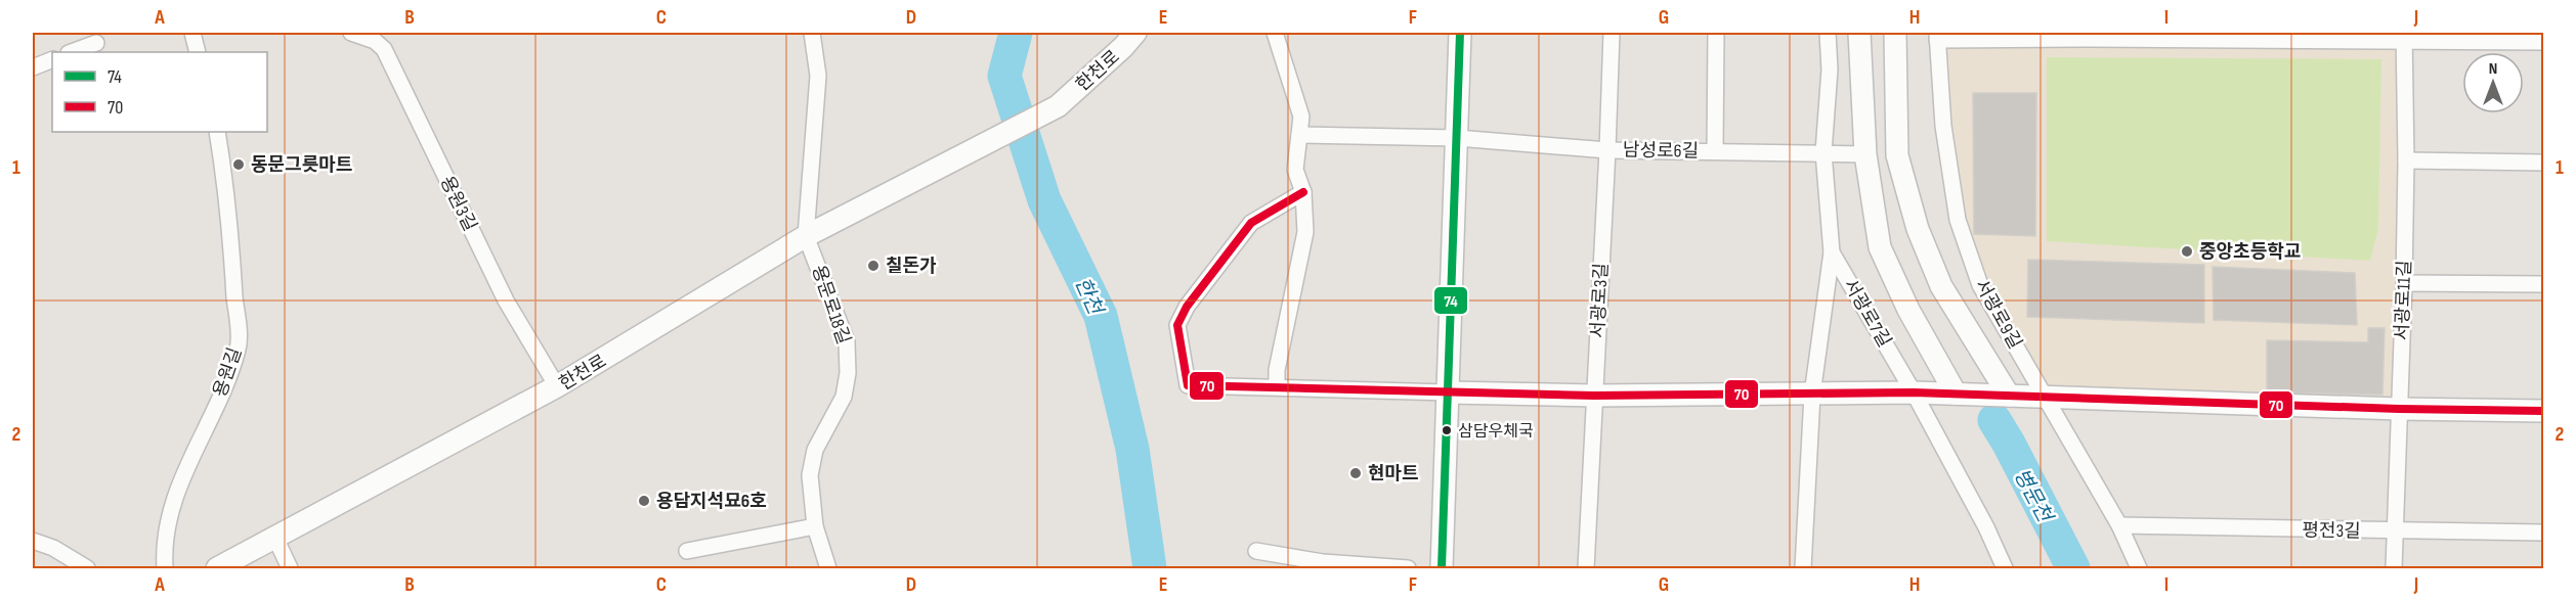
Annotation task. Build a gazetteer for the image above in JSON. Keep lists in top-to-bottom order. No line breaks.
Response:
{"streets":{"street":["한천로","남성로6길","용원3길","서광로3길","서광로11길","용문로18길","서광로7길","서광로9길","용원길","평전3길"]},"crossings":[["한천로","용원3길"],["한천로","용문로18길"],["남성로6길","서광로3길"],["남성로6길","서광로7길"],["서광로11길","평전3길"],["서광로9길","평전3길"]],"water":["한천","병문천"],"places":["동문그릇마트","중앙초등학교","칠돈가","삼담우체국","현마트","용담지석묘6호"],"lines":["transit line 74","transit line 70"],"legend":["74","70"],"north":"top","grid":{"columns":["A","B","C","D","E","F","G","H","I","J"],"rows":["1","2"]}}
